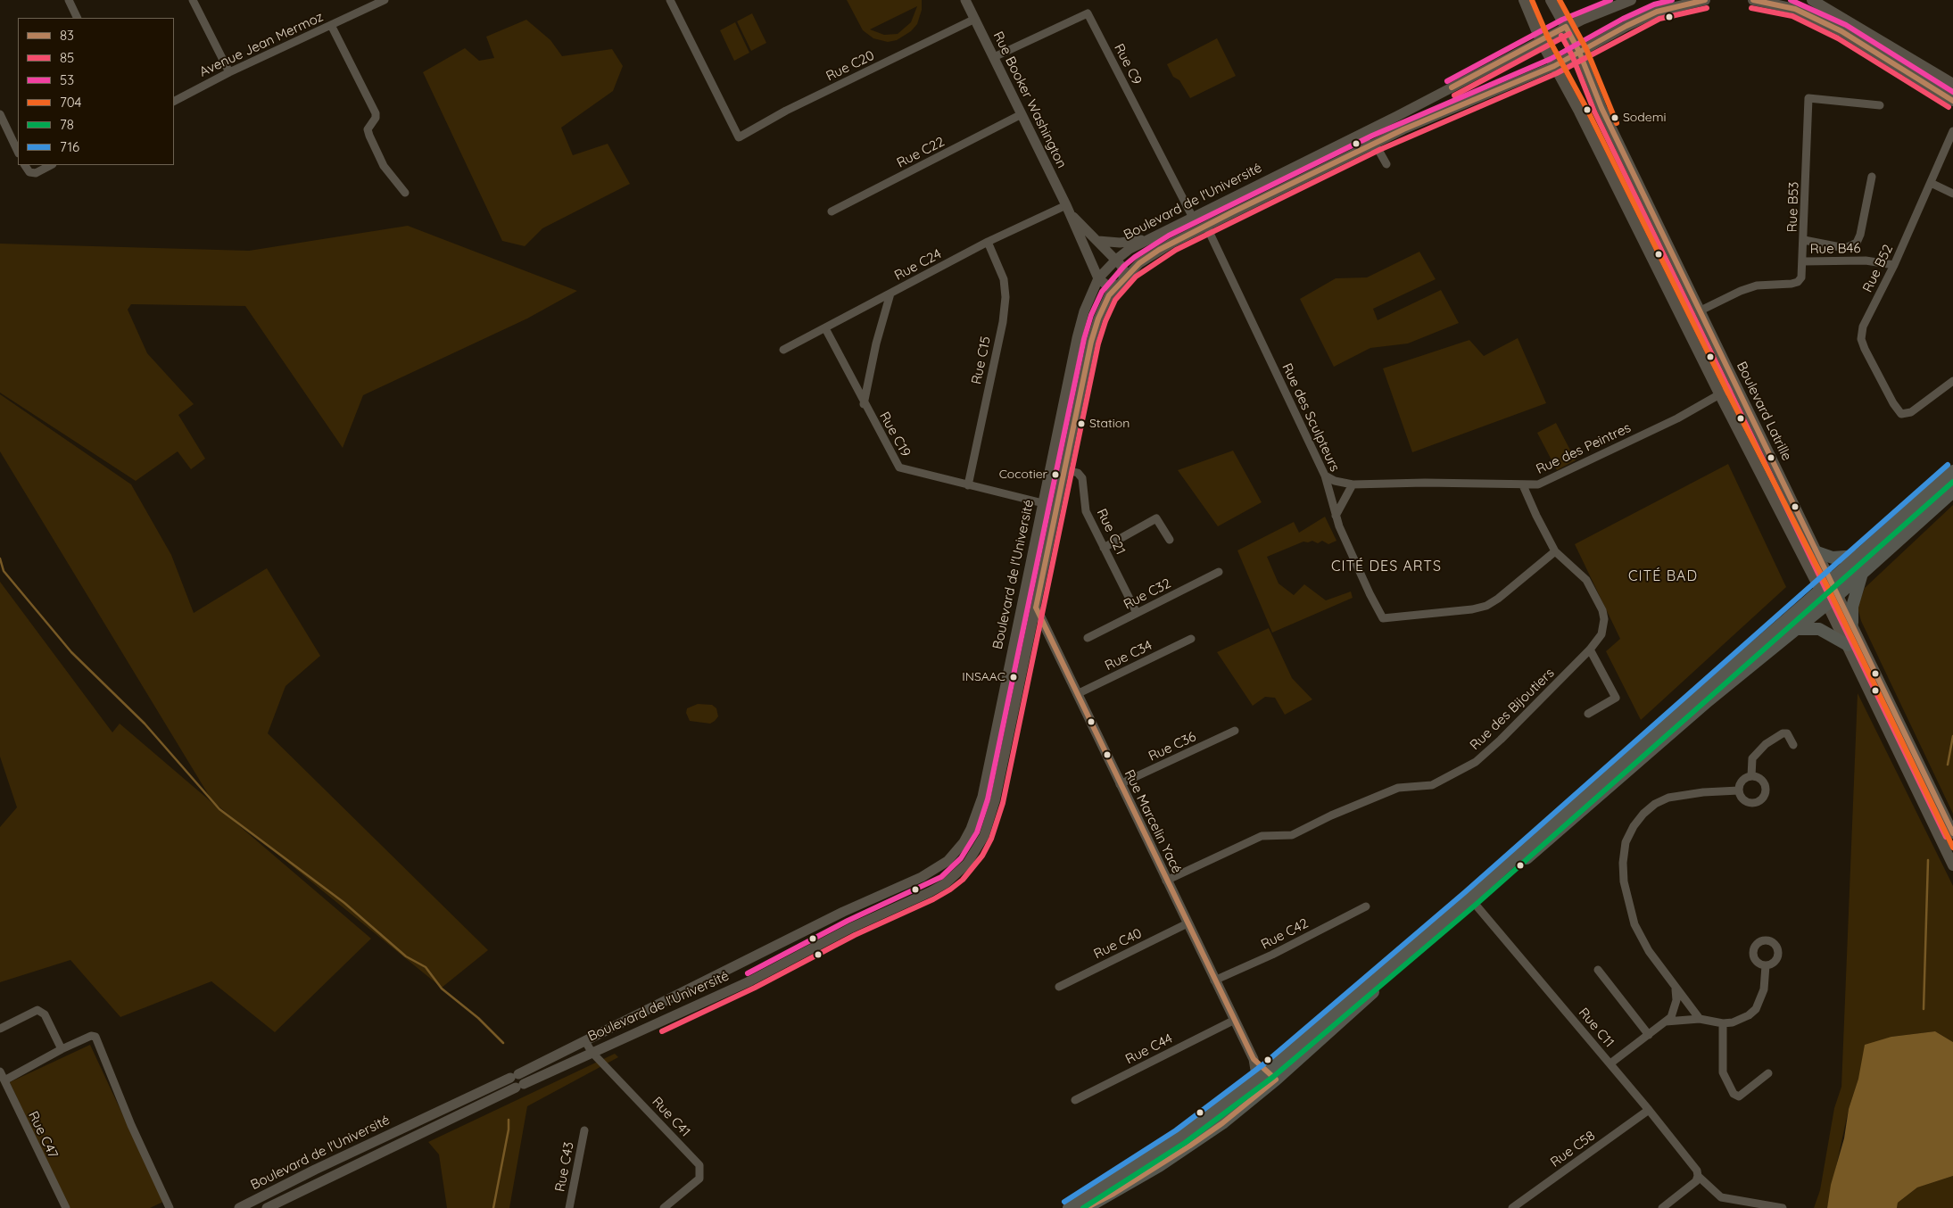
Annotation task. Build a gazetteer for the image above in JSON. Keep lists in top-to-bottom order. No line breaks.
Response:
{"streets":{"main road":["Boulevard de l'Université","Boulevard Latrille"],"street":["Avenue Jean Mermoz","Rue C9","Rue C20","Rue Booker Washington","Rue C22","Rue B53","Rue B46","Rue C24","Rue B52","Rue C15","Rue des Sculpteurs","Rue C19","Rue des Peintres","Rue C21","Rue C32","Rue C34","Rue des Bijoutiers","Rue C36","Rue Marcelin Yacé","Rue C42","Rue C40","Rue C11","Rue C44","Rue C41","Rue C47","Rue C58","Rue C43"]},"crossings":[["Rue C9","Rue Booker Washington"],["Rue C9","Boulevard de l'Université"],["Rue C20","Rue Booker Washington"],["Rue Booker Washington","Rue C22"],["Rue Booker Washington","Boulevard de l'Université"],["Rue Booker Washington","Rue C24"],["Boulevard de l'Université","Boulevard Latrille"],["Boulevard de l'Université","Rue des Sculpteurs"],["Boulevard de l'Université","Rue C19"],["Boulevard de l'Université","Rue C21"],["Boulevard de l'Université","Rue Marcelin Yacé"],["Boulevard de l'Université","Rue C41"],["Rue B53","Rue B46"],["Rue B53","Boulevard Latrille"],["Rue B46","Rue B52"],["Rue C24","Rue C15"],["Rue C24","Rue C19"],["Rue C15","Rue C19"],["Boulevard Latrille","Rue des Peintres"],["Rue des Sculpteurs","Rue des Peintres"],["Rue des Sculpteurs","Rue des Bijoutiers"],["Rue des Peintres","Rue des Bijoutiers"],["Rue C21","Rue C32"],["Rue C34","Rue Marcelin Yacé"],["Rue des Bijoutiers","Rue Marcelin Yacé"],["Rue C36","Rue Marcelin Yacé"],["Rue Marcelin Yacé","Rue C42"],["Rue Marcelin Yacé","Rue C40"],["Rue Marcelin Yacé","Rue C44"],["Rue C11","Rue C58"]],"districts":["CITÉ DES ARTS","CITÉ BAD"],"places":["Sodemi","Station","Cocotier","INSAAC"],"lines":["transit line 83","transit line 53","transit line 704","transit line 85","transit line 716","transit line 78"],"legend":["83","85","53","704","78","716"]}
